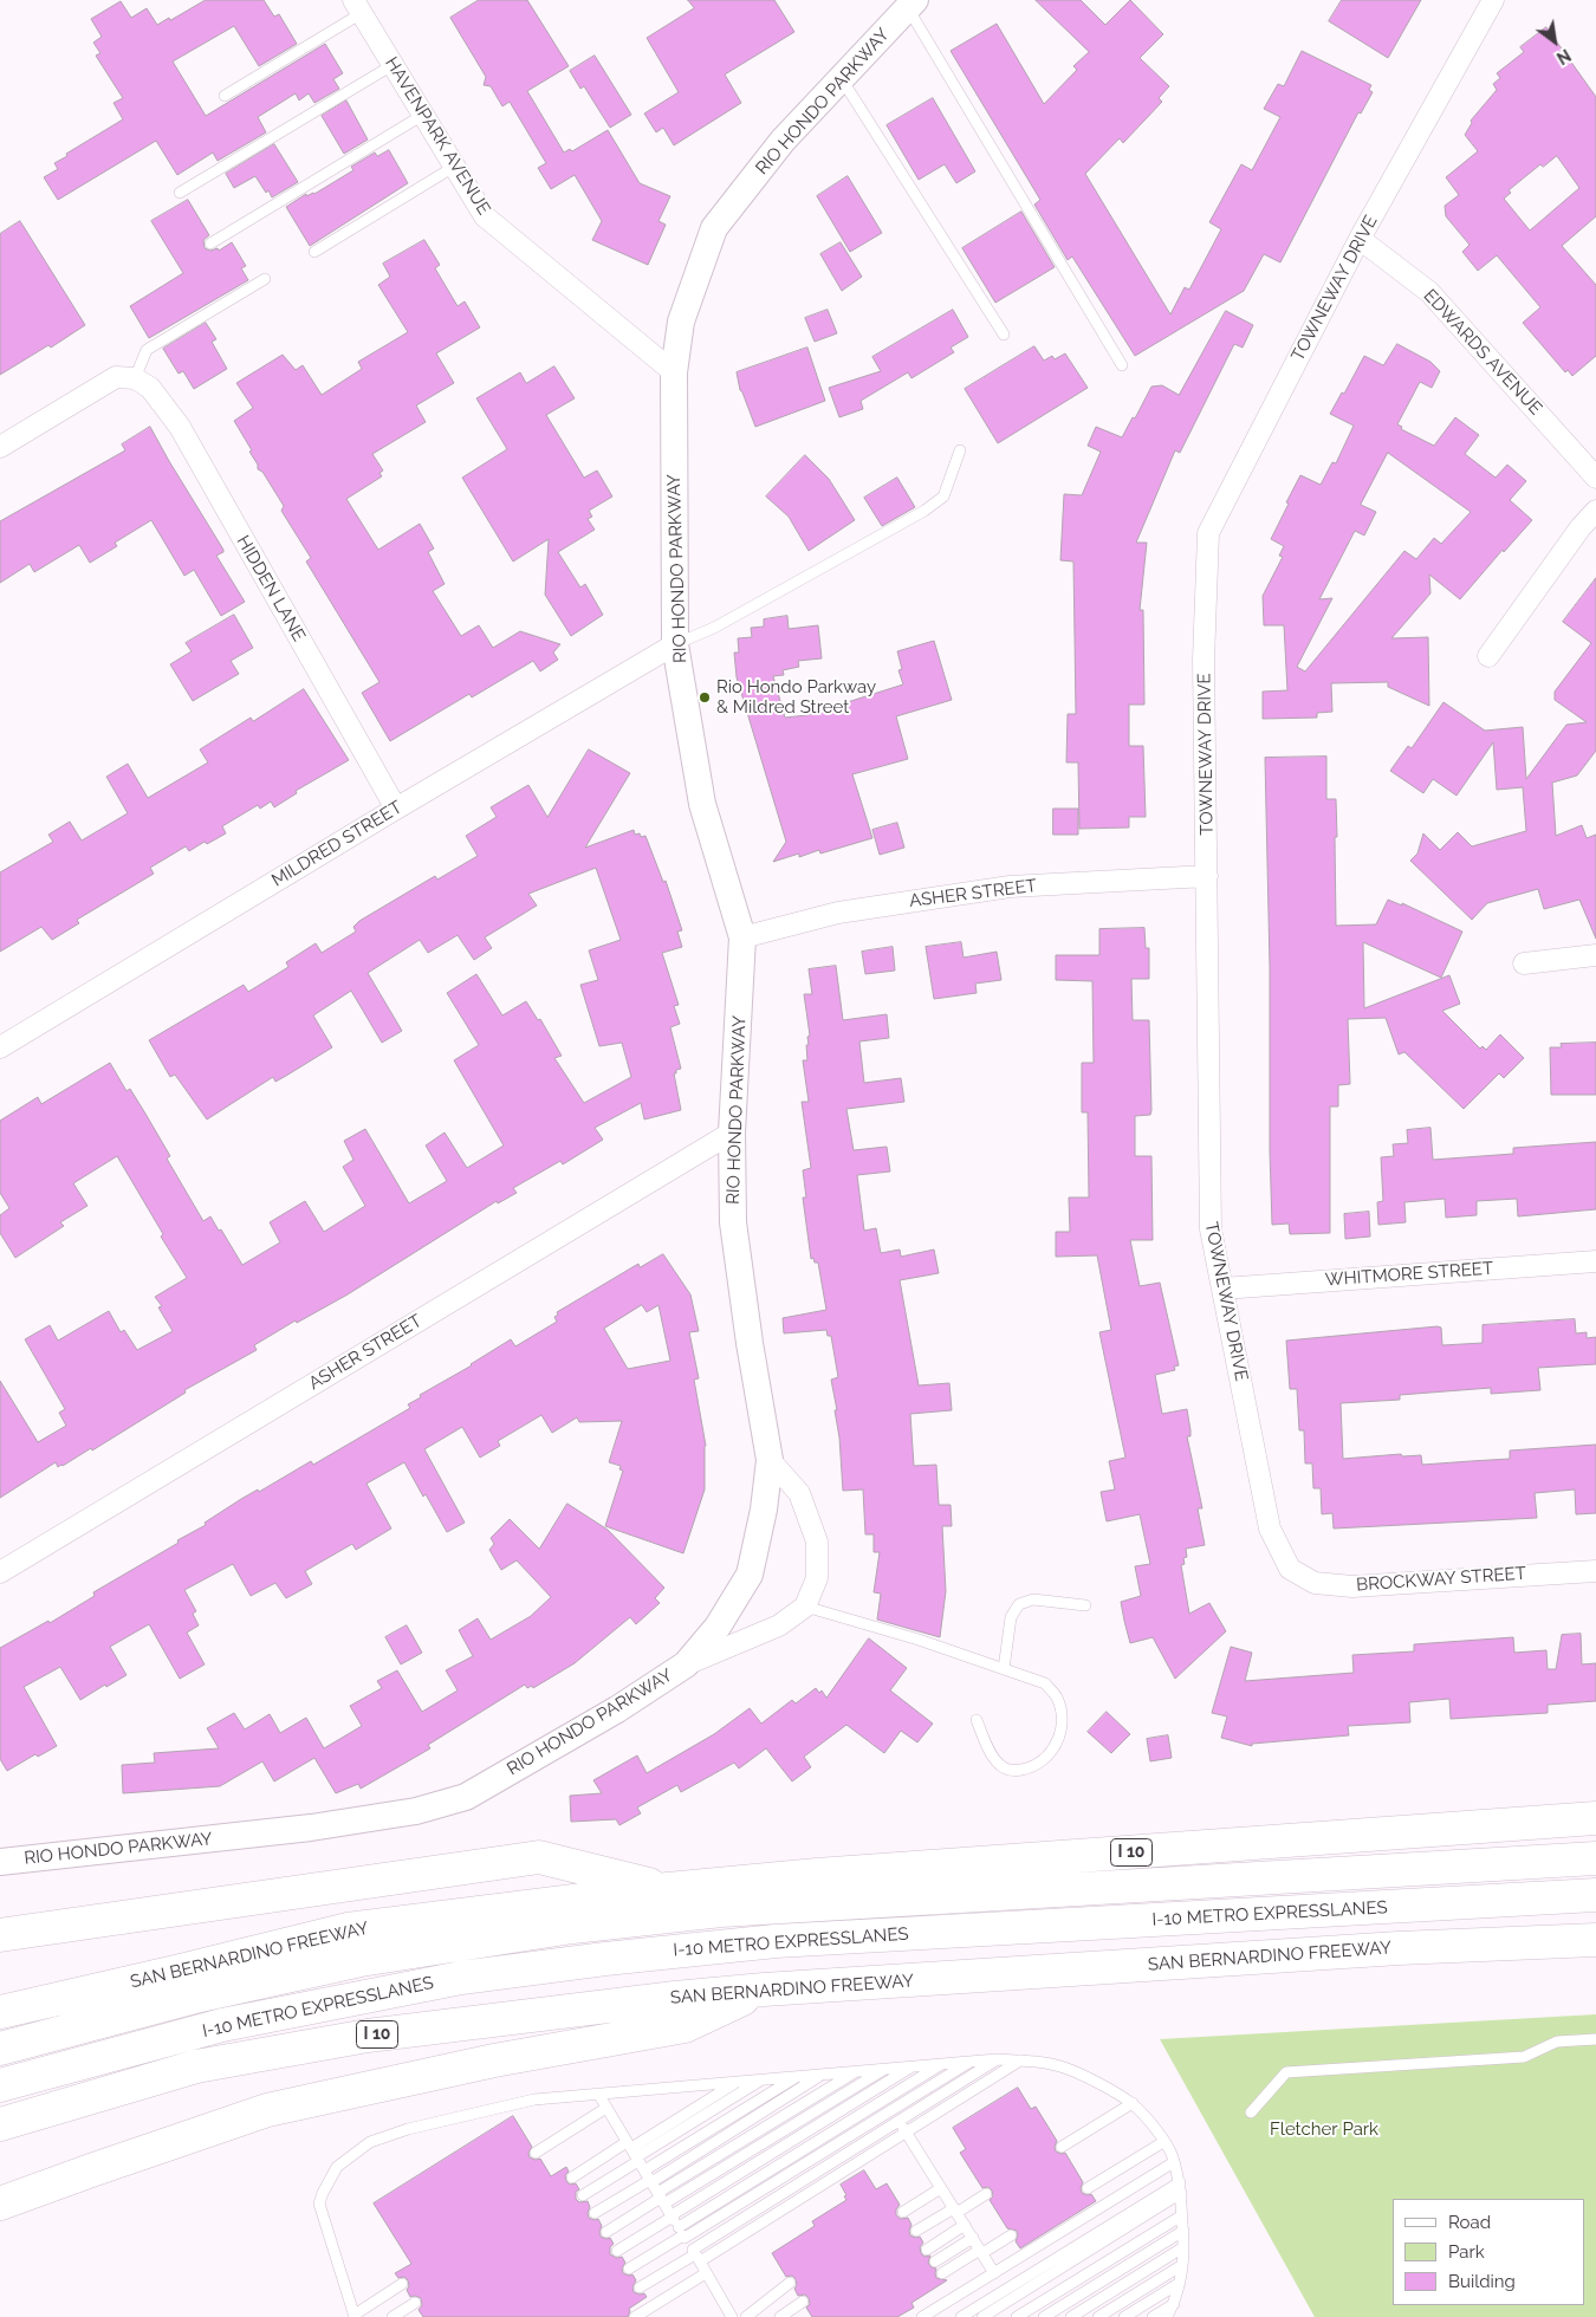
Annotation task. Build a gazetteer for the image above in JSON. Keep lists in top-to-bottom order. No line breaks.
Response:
{"streets":{"highway":["I 10","I-10 METRO EXPRESSLANES","SAN BERNARDINO FREEWAY"],"street":["RIO HONDO PARKWAY","HAVENPARK AVENUE","TOWNEWAY DRIVE","EDWARDS AVENUE","HIDDEN LANE","MILDRED STREET","ASHER STREET","WHITMORE STREET","BROCKWAY STREET"]},"crossings":[["RIO HONDO PARKWAY","HAVENPARK AVENUE"],["RIO HONDO PARKWAY","MILDRED STREET"],["RIO HONDO PARKWAY","ASHER STREET"],["TOWNEWAY DRIVE","EDWARDS AVENUE"],["TOWNEWAY DRIVE","ASHER STREET"],["TOWNEWAY DRIVE","WHITMORE STREET"],["TOWNEWAY DRIVE","BROCKWAY STREET"],["HIDDEN LANE","MILDRED STREET"]],"parks":["Fletcher Park"],"places":["Rio Hondo Parkway & Mildred Street"],"legend":["Road","Park","Building"],"north":"bottom right"}
